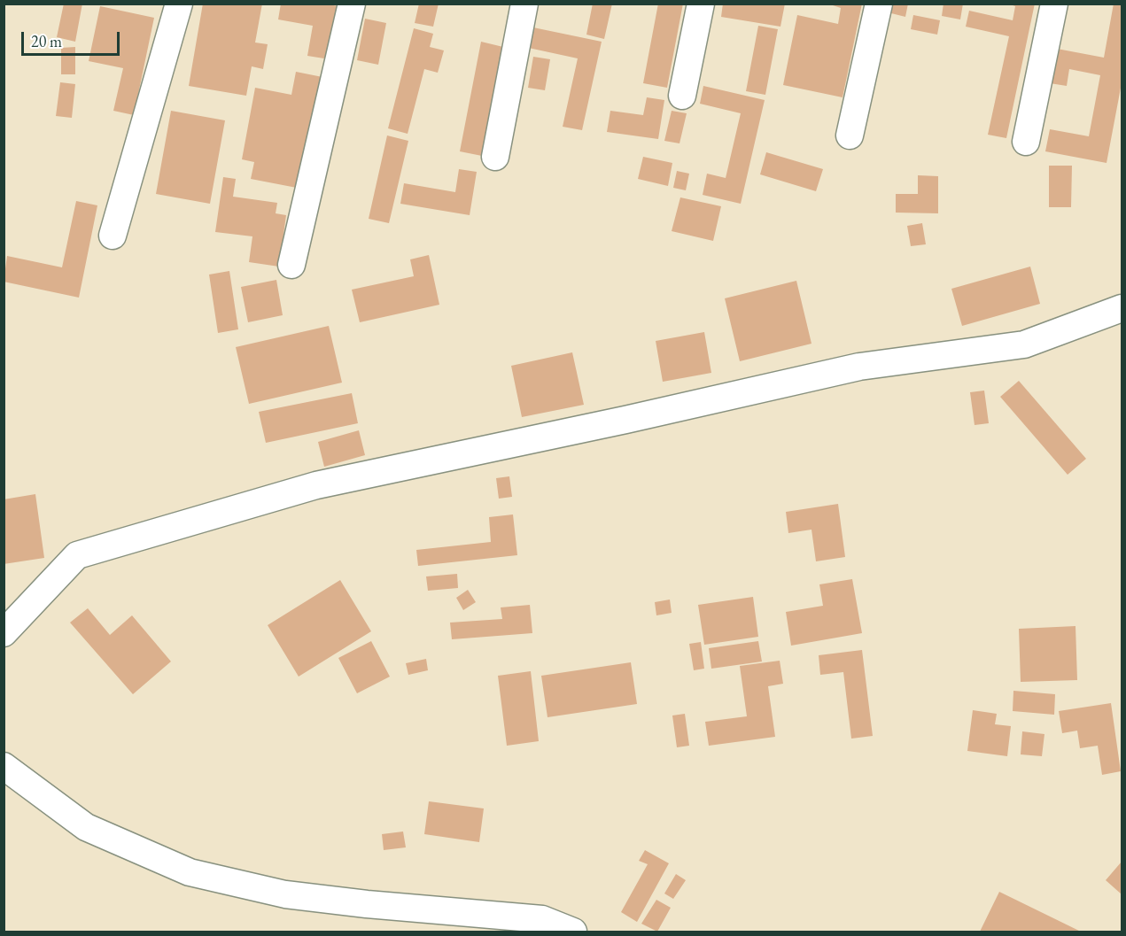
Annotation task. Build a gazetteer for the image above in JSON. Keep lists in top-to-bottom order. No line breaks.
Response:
{"scale_bar":"20 m"}
